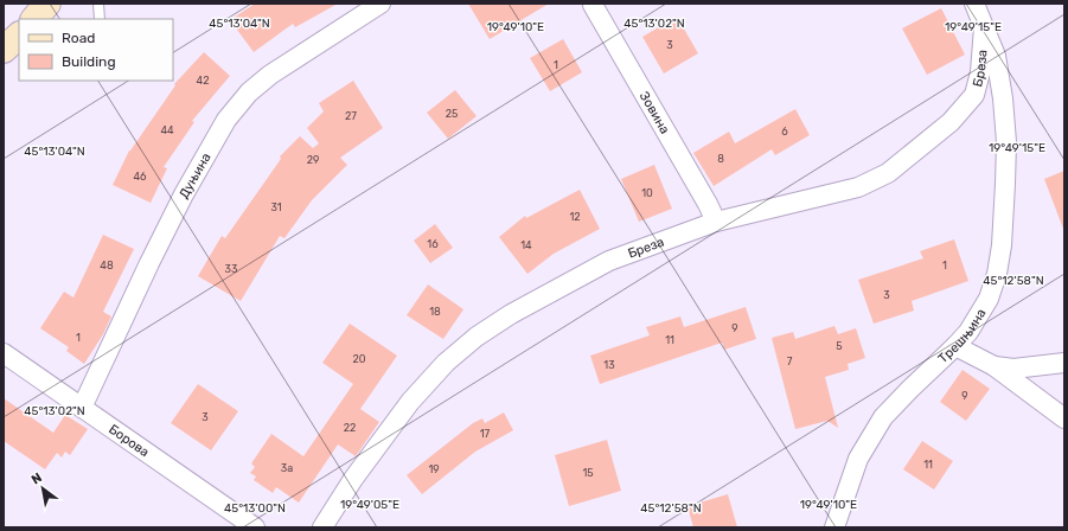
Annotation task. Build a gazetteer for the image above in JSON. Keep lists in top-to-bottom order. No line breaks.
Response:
{"streets":{"street":["Бреза","Зовина","Дуњина","Трешњина","Борова"]},"crossings":[["Бреза","Зовина"],["Бреза","Трешњина"],["Дуњина","Борова"]],"house_numbers":["3","1","42","25","27","44","6","8","29","46","10","31","12","16","14","48","1","33","3","18","9","1","11","5","20","7","13","9","3","22","17","11","3a","19","15"],"legend":["Road","Building"],"north":"top left","coordinates":["45°13'04\"N","45°13'02\"N","19°49'10\"E","19°49'15\"E","45°12'58\"N","19°49'05\"E","45°13'00\"N"]}
